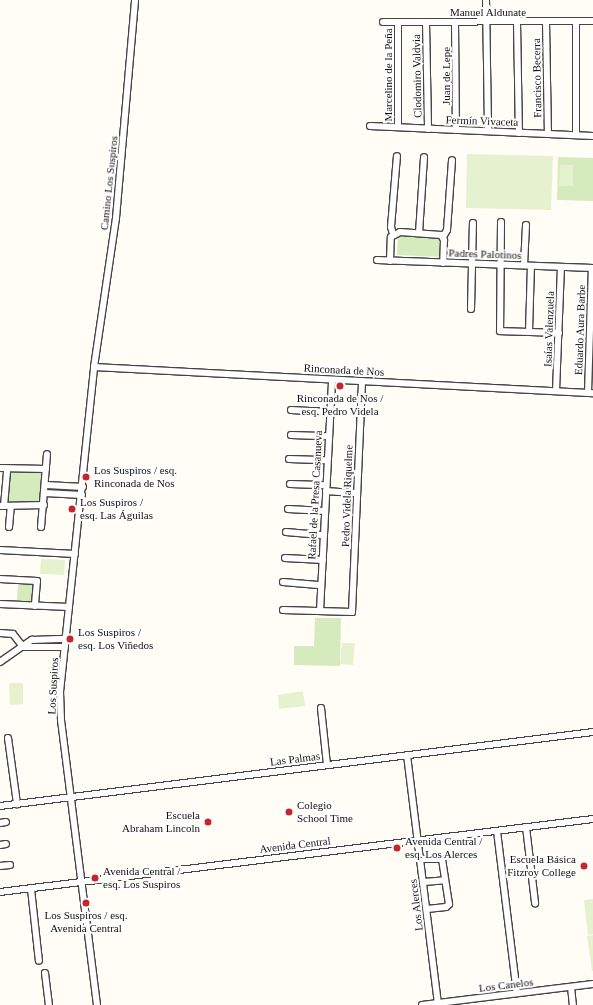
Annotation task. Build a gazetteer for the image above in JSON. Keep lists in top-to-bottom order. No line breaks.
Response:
{"streets":{"street":["Manuel Aldunate","Marcelino de la Peña","Clodomiro Valdvia","Juan de Lepe","Francisco Becerra","Fermín Vivaceta","Camino Los Suspiros","Padres Palotinos","Isaías Valenzuela","Eduardo Aura Barbe","Rinconada de Nos","Rafael de la Presa Casanueva","Pedro Videla Riquelme","Los Suspiros","Las Palmas","Avenida Central","Los Alerces","Los Canelos"]},"crossings":[["Manuel Aldunate","Marcelino de la Peña"],["Manuel Aldunate","Clodomiro Valdvia"],["Manuel Aldunate","Juan de Lepe"],["Manuel Aldunate","Francisco Becerra"],["Marcelino de la Peña","Fermín Vivaceta"],["Clodomiro Valdvia","Fermín Vivaceta"],["Juan de Lepe","Fermín Vivaceta"],["Francisco Becerra","Fermín Vivaceta"],["Camino Los Suspiros","Rinconada de Nos"],["Camino Los Suspiros","Los Suspiros"],["Padres Palotinos","Isaías Valenzuela"],["Padres Palotinos","Eduardo Aura Barbe"],["Isaías Valenzuela","Rinconada de Nos"],["Eduardo Aura Barbe","Rinconada de Nos"],["Rinconada de Nos","Rafael de la Presa Casanueva"],["Rinconada de Nos","Pedro Videla Riquelme"],["Rinconada de Nos","Los Suspiros"],["Rafael de la Presa Casanueva","Pedro Videla Riquelme"],["Los Suspiros","Las Palmas"],["Los Suspiros","Avenida Central"],["Las Palmas","Los Alerces"],["Avenida Central","Los Alerces"],["Los Alerces","Los Canelos"]],"places":["Rinconada de Nos / esq. Pedro Videla","Los Suspiros / esq. Rinconada de Nos","Los Suspiros / esq. Las Águilas","Los Suspiros / esq. Los Viñedos","Colegio School Time","Escuela Abraham Lincoln","Avenida Central / esq. Los Alerces","Escuela Básica Fitzroy College","Avenida Central / esq. Los Suspiros","Los Suspiros / esq. Avenida Central"]}
